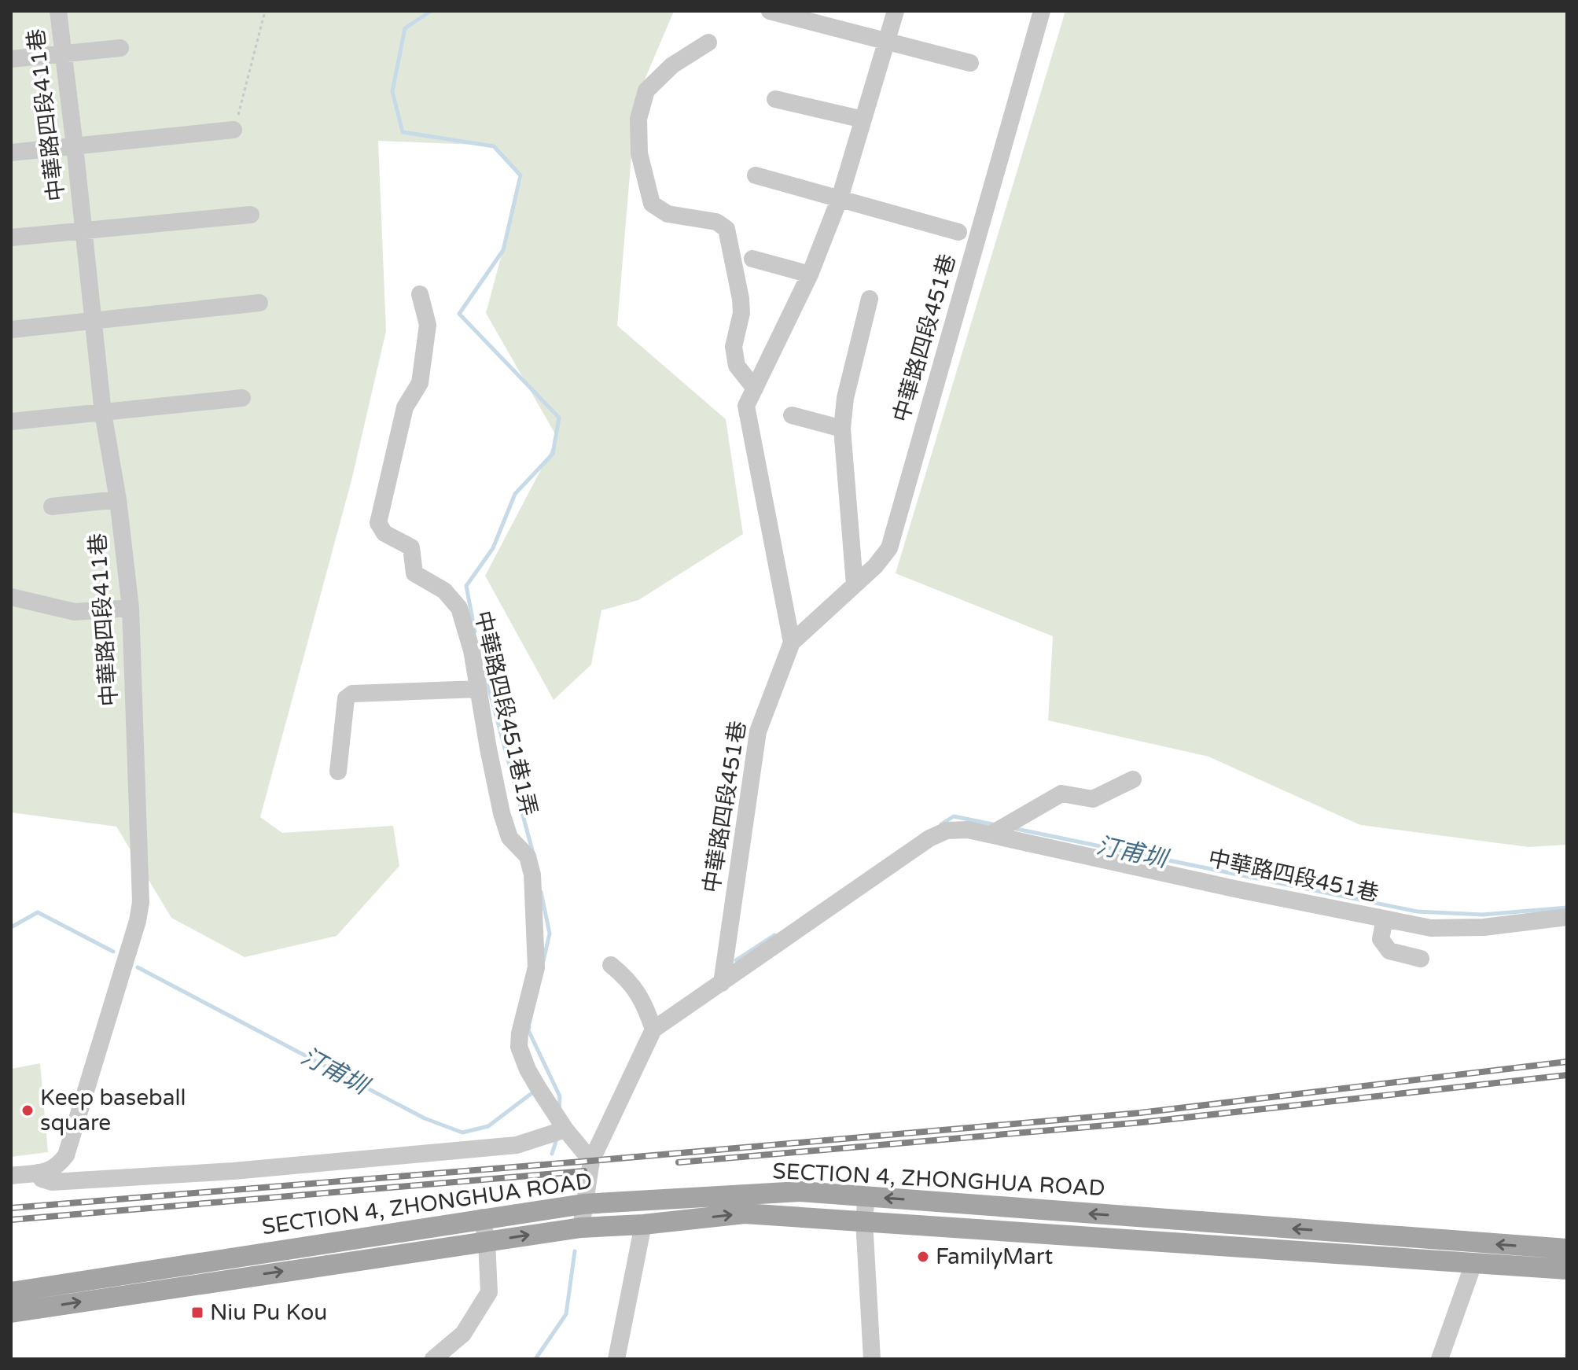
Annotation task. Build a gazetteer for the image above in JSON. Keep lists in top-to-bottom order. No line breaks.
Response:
{"streets":{"main road":["SECTION 4, ZHONGHUA ROAD"],"street":["中華路四段411巷","中華路四段451巷","中華路四段451巷1弄"]},"water":["汀甫圳"],"places":{"other":["Keep baseball square","FamilyMart"],"transit":["Niu Pu Kou"]}}
